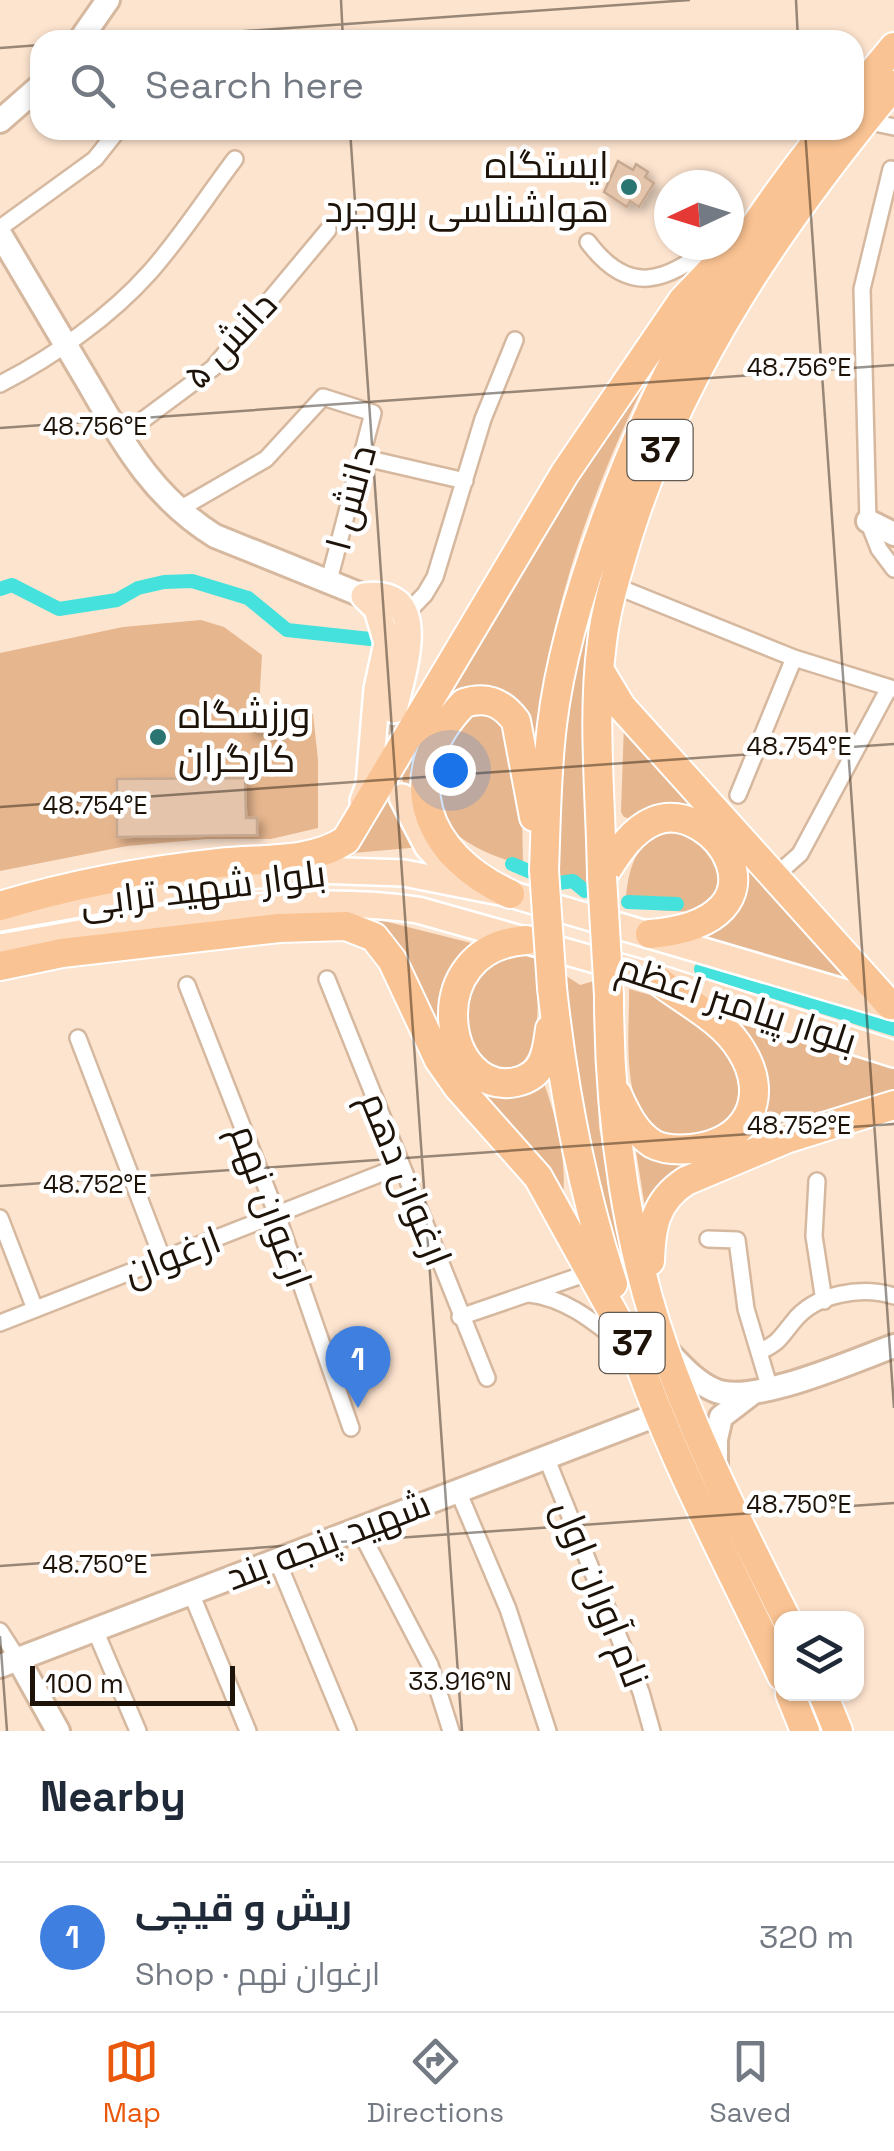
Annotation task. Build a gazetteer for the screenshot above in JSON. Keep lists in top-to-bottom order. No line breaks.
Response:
{"streets":{"highway":["37"],"main road":["بلوار شهید ترابی","بلوار پیامبر اعظم"],"street":["دانش ۵","دانش ۱","ارغوان دهم","ارغوان نهم","ارغوان","شهید پنجه بند","نام آوران اول"]},"crossings":[["37","شهید پنجه بند"],["بلوار شهید ترابی","بلوار پیامبر اعظم"],["ارغوان دهم","ارغوان"],["ارغوان نهم","ارغوان"],["شهید پنجه بند","نام آوران اول"]],"places":["ایستگاه هواشناسی بروجرد","ورزشگاه کارگران"],"scale_bar":"100 m","north":"left","page":{"search":"Search here","pins":"1","scale":"100 m","heading":"Nearby","list":[{"mark":"1","name":"ریش و قیچی","note":"Shop · ارغوان نهم","value":"320 m"}],"nav":["Map","Directions","Saved"]},"coordinates":["48.756°E","48.754°E","48.752°E","48.750°E","33.916°N"]}
